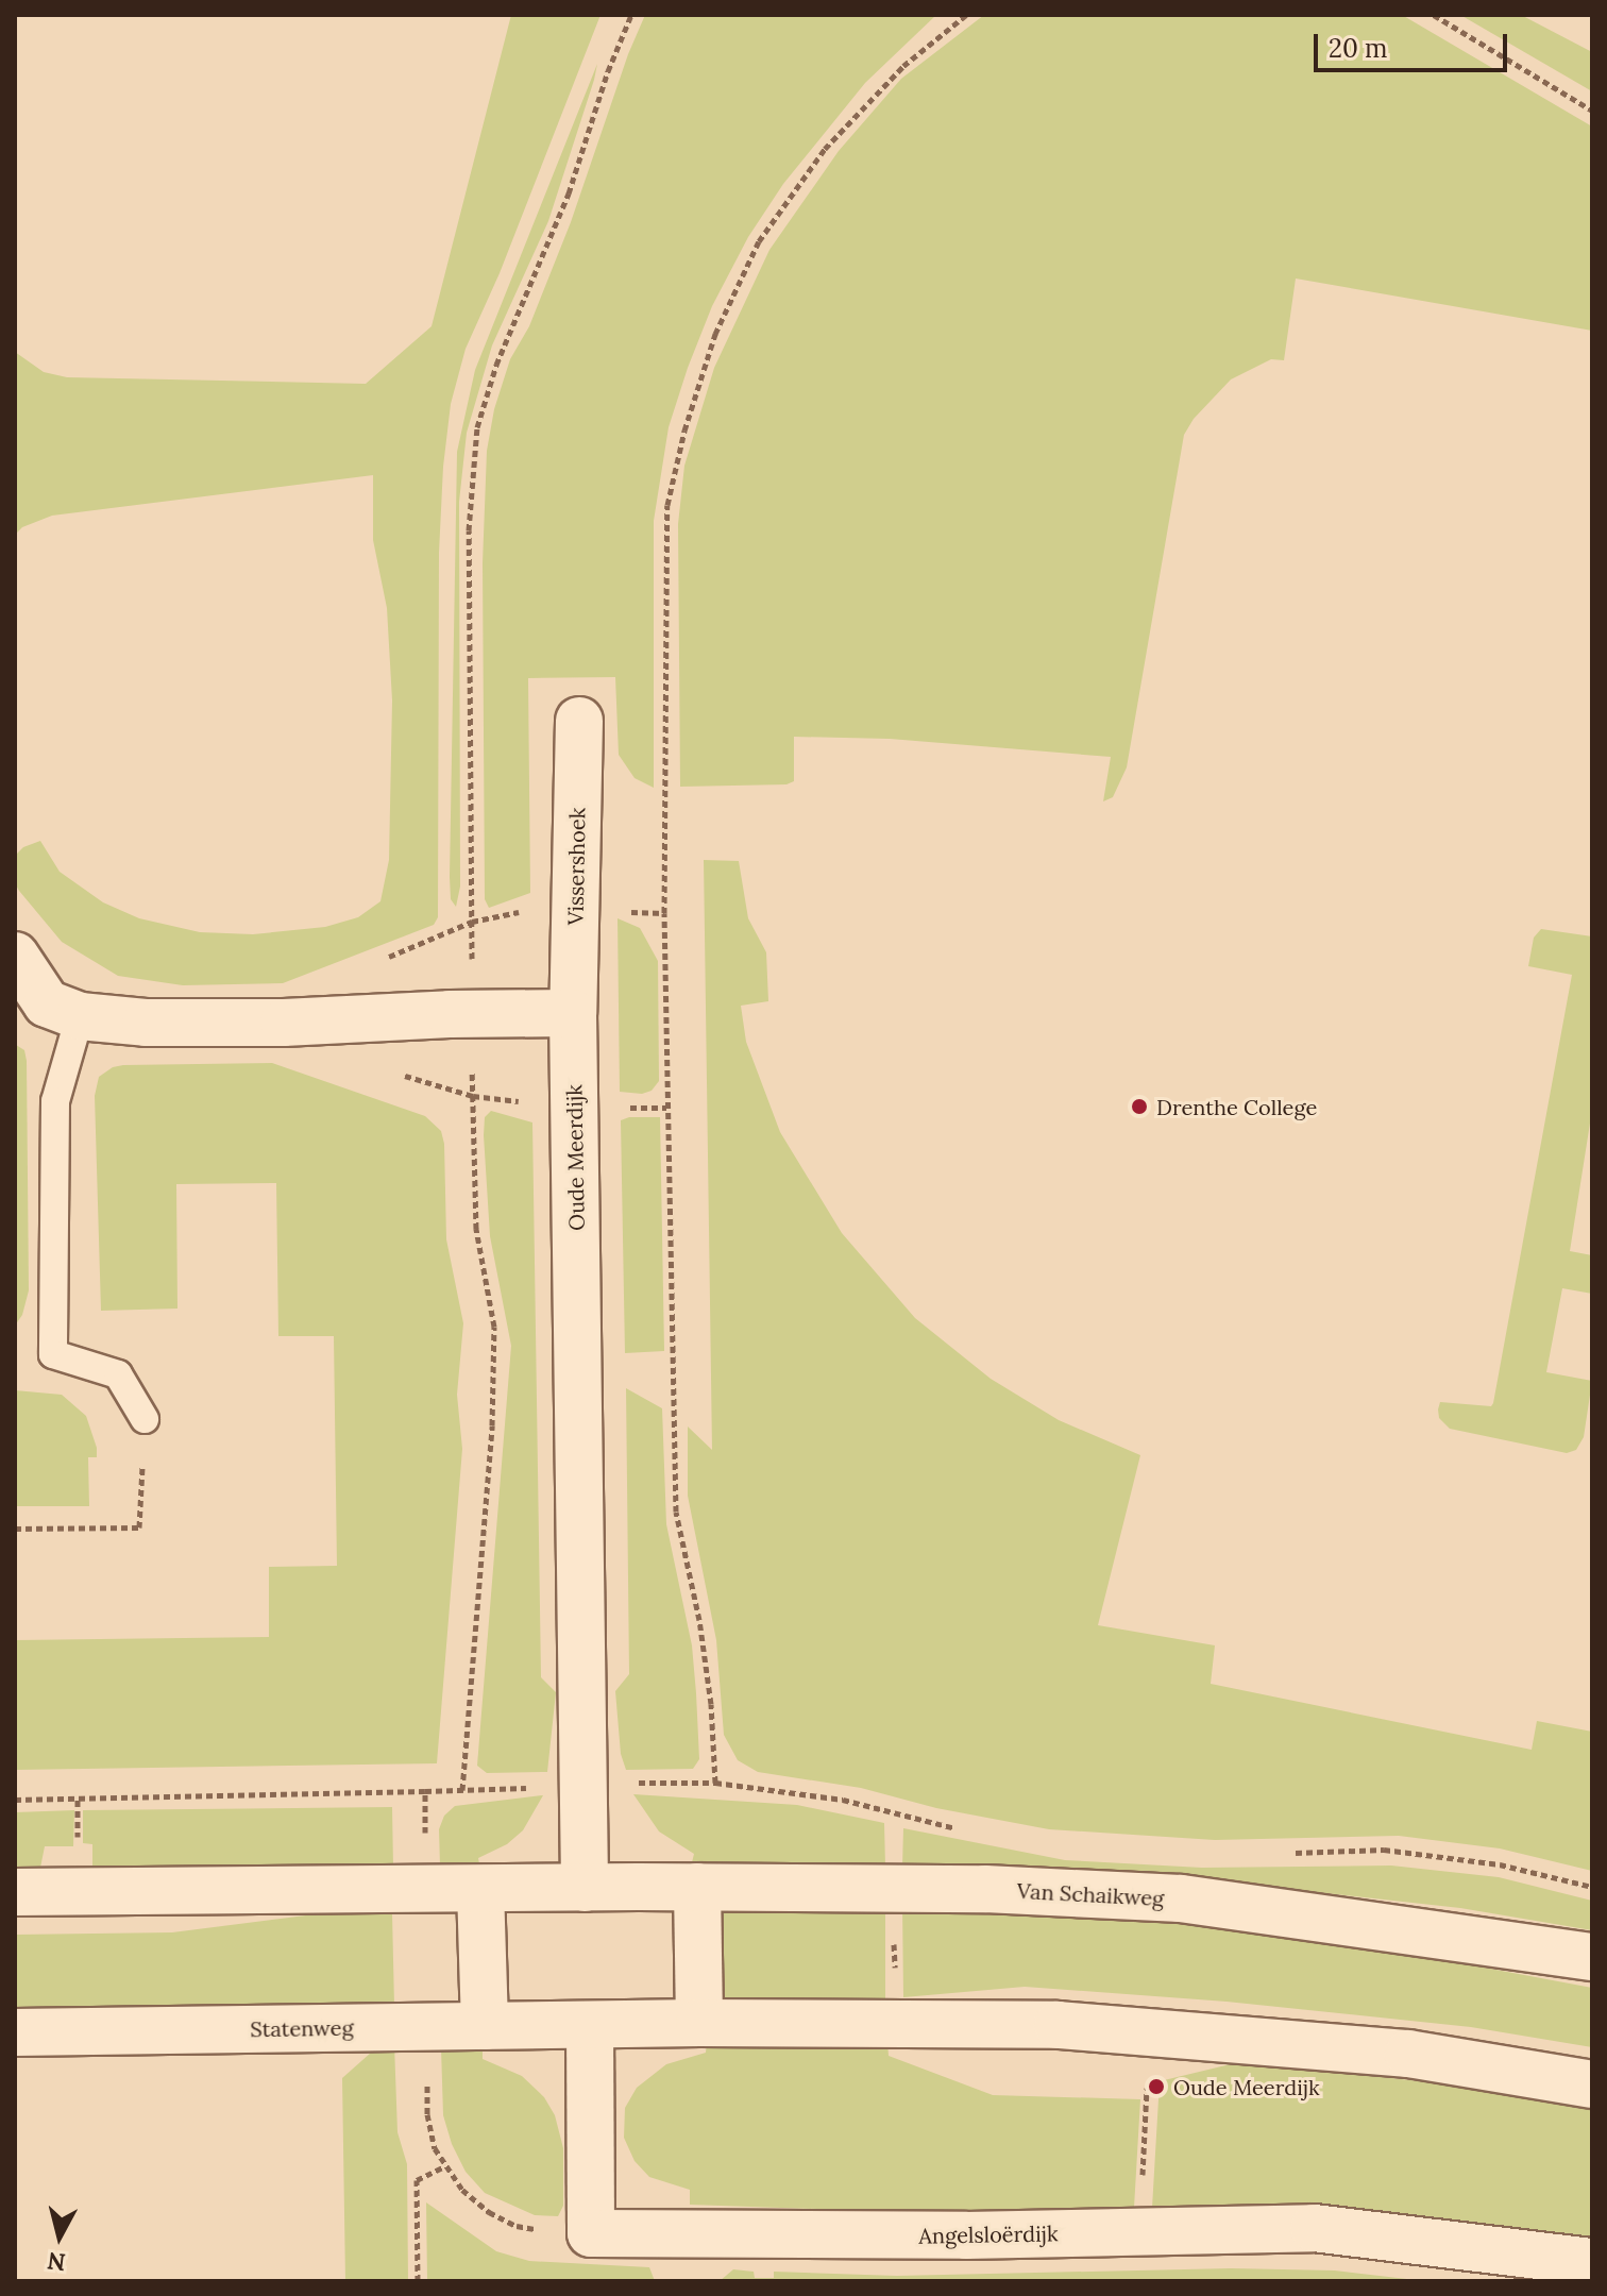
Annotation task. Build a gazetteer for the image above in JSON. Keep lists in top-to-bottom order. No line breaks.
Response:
{"streets":{"street":["Vissershoek","Oude Meerdijk","Van Schaikweg","Statenweg","Angelsloërdijk"]},"crossings":[["Vissershoek","Oude Meerdijk"],["Oude Meerdijk","Van Schaikweg"],["Statenweg","Angelsloërdijk"]],"places":["Drenthe College","Oude Meerdijk"],"scale_bar":"20 m","north":"bottom"}
